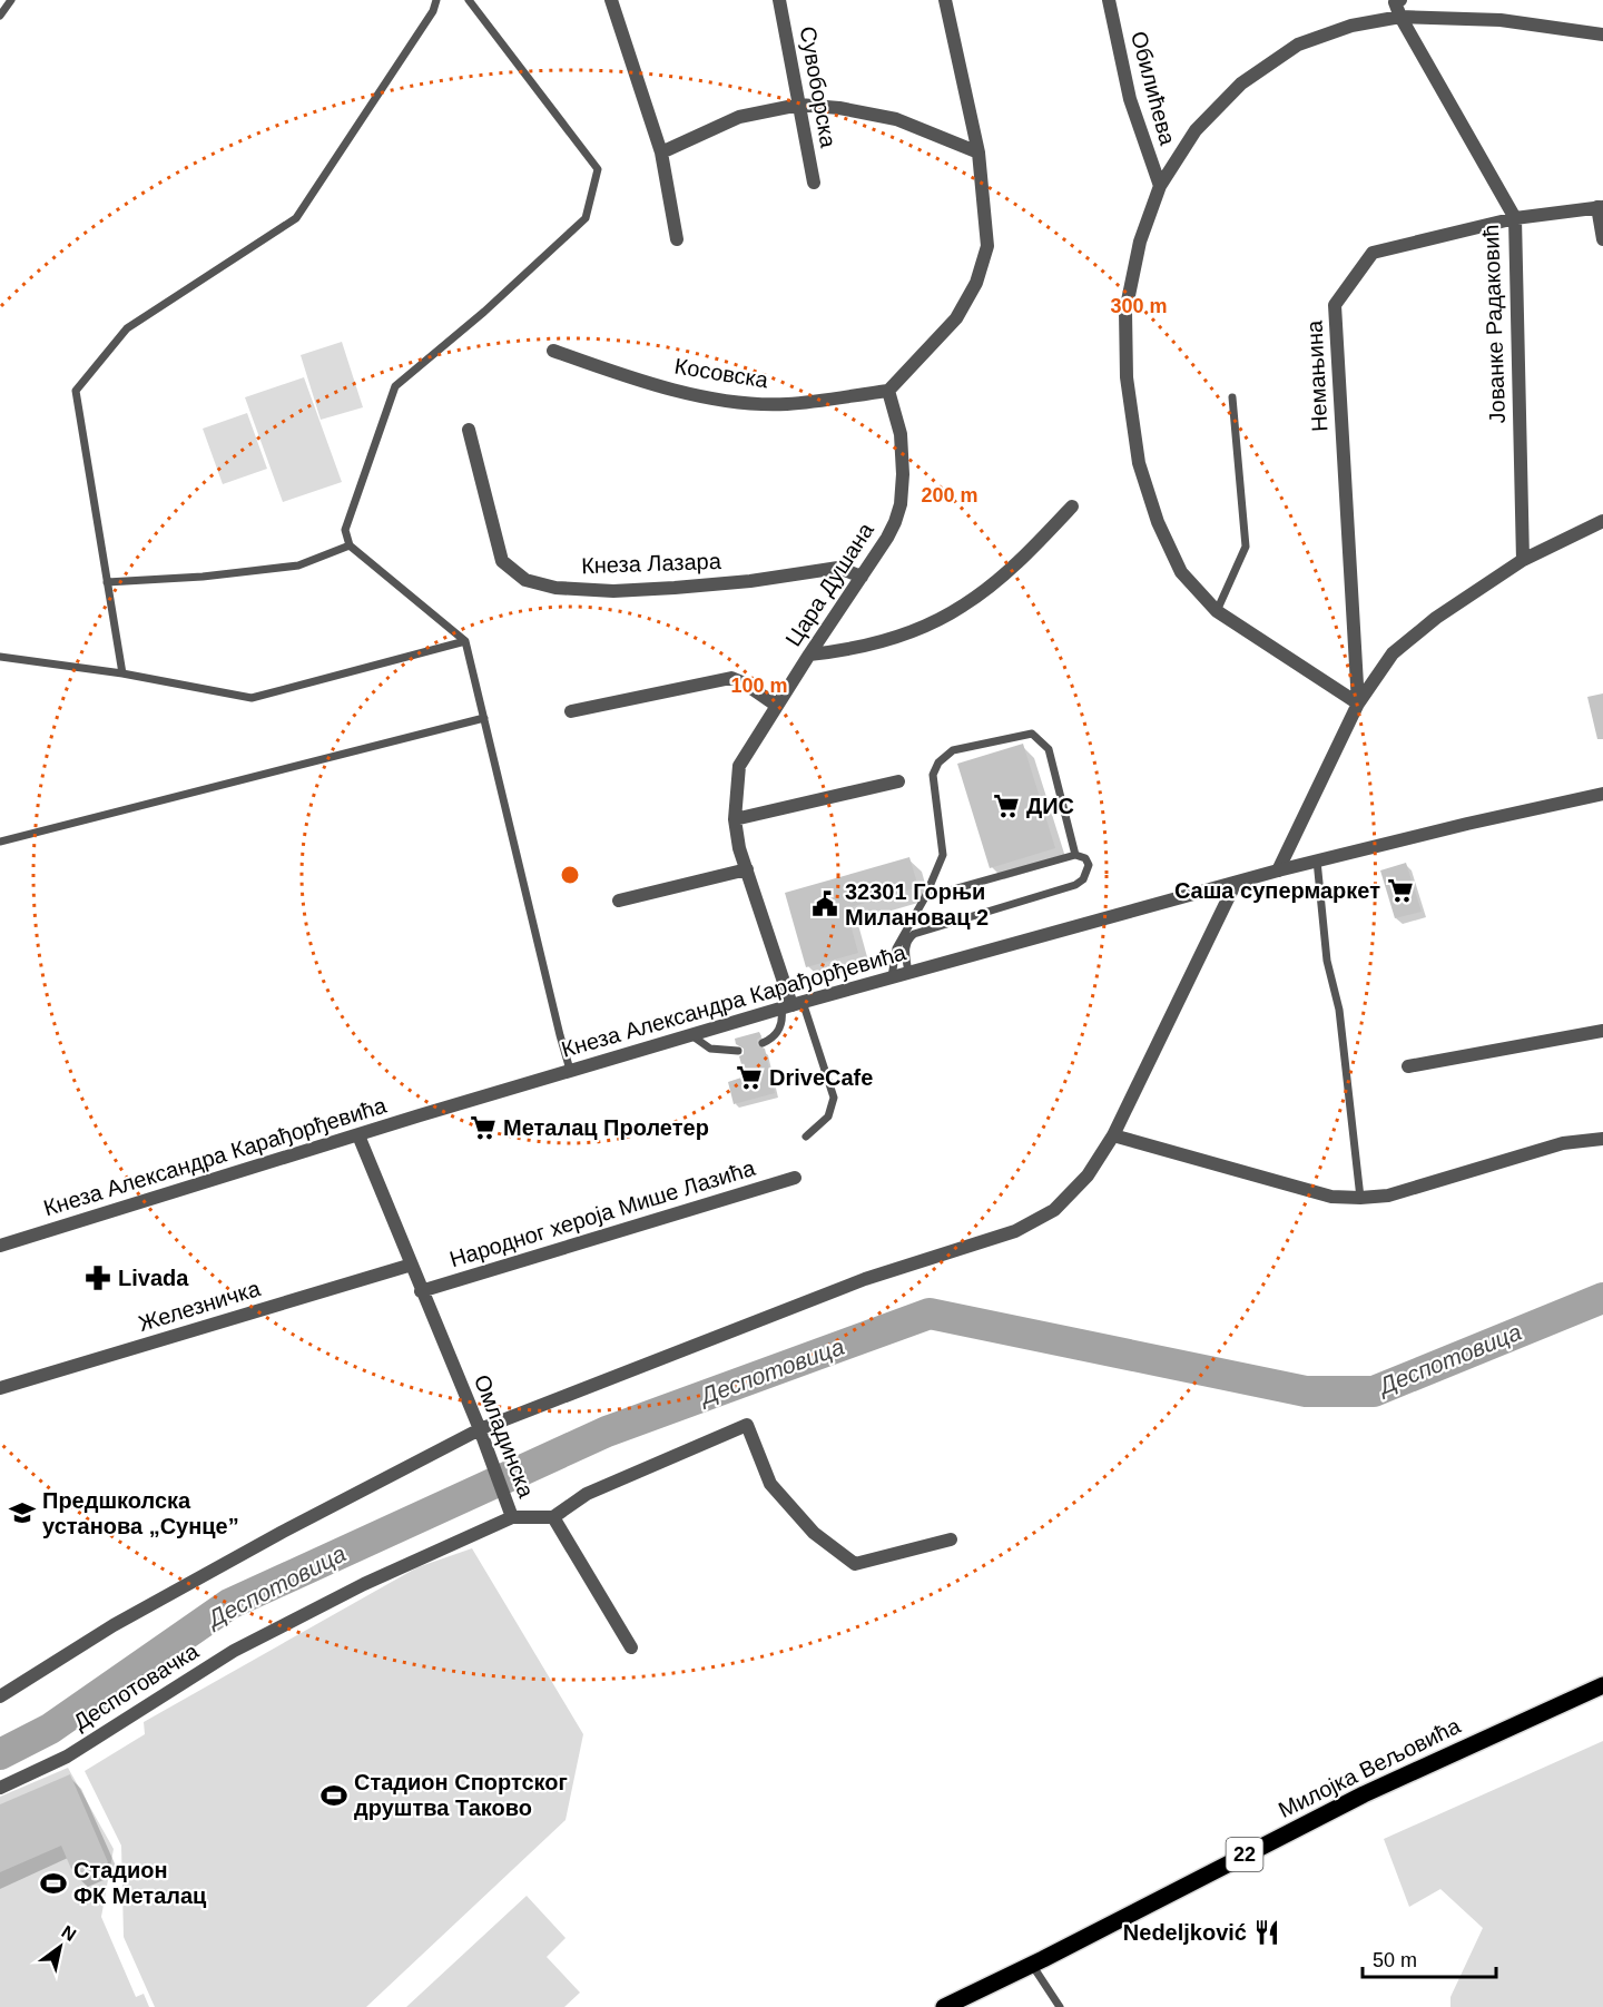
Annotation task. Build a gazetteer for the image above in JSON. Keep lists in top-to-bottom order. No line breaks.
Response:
{"streets":{"main road":["Милојка Вељовића","22"],"street":["Сувоборска","Обилићева","Јованке Радаковић","Косовска","Немањина","Кнеза Лазара","Цара Душана","Кнеза Александра Карађорђевића","Народног хероја Мише Лазића","Железничка","Омладинска","Деспотовачка"]},"crossings":[["Јованке Радаковић","Немањина"],["Косовска","Цара Душана"],["Кнеза Лазара","Цара Душана"],["Цара Душана","Кнеза Александра Карађорђевића"],["Кнеза Александра Карађорђевића","Омладинска"],["Народног хероја Мише Лазића","Омладинска"],["Железничка","Омладинска"],["Омладинска","Деспотовачка"]],"water":["Деспотовица"],"places":{"supermarket":["ДИС","Саша супермаркет","DriveCafe","Металац Пролетер"],"public building":["32301 Горњи Милановац 2"],"pharmacy":["Livada"],"school or university":["Предшколска установа „Сунце”"],"sports":["Стадион Спортског друштва Таково","Стадион ФК Металац"],"restaurant":["Nedeljković"]},"scale_bar":"50 m","north":"top right","rings":["300 m","200 m","100 m"]}
